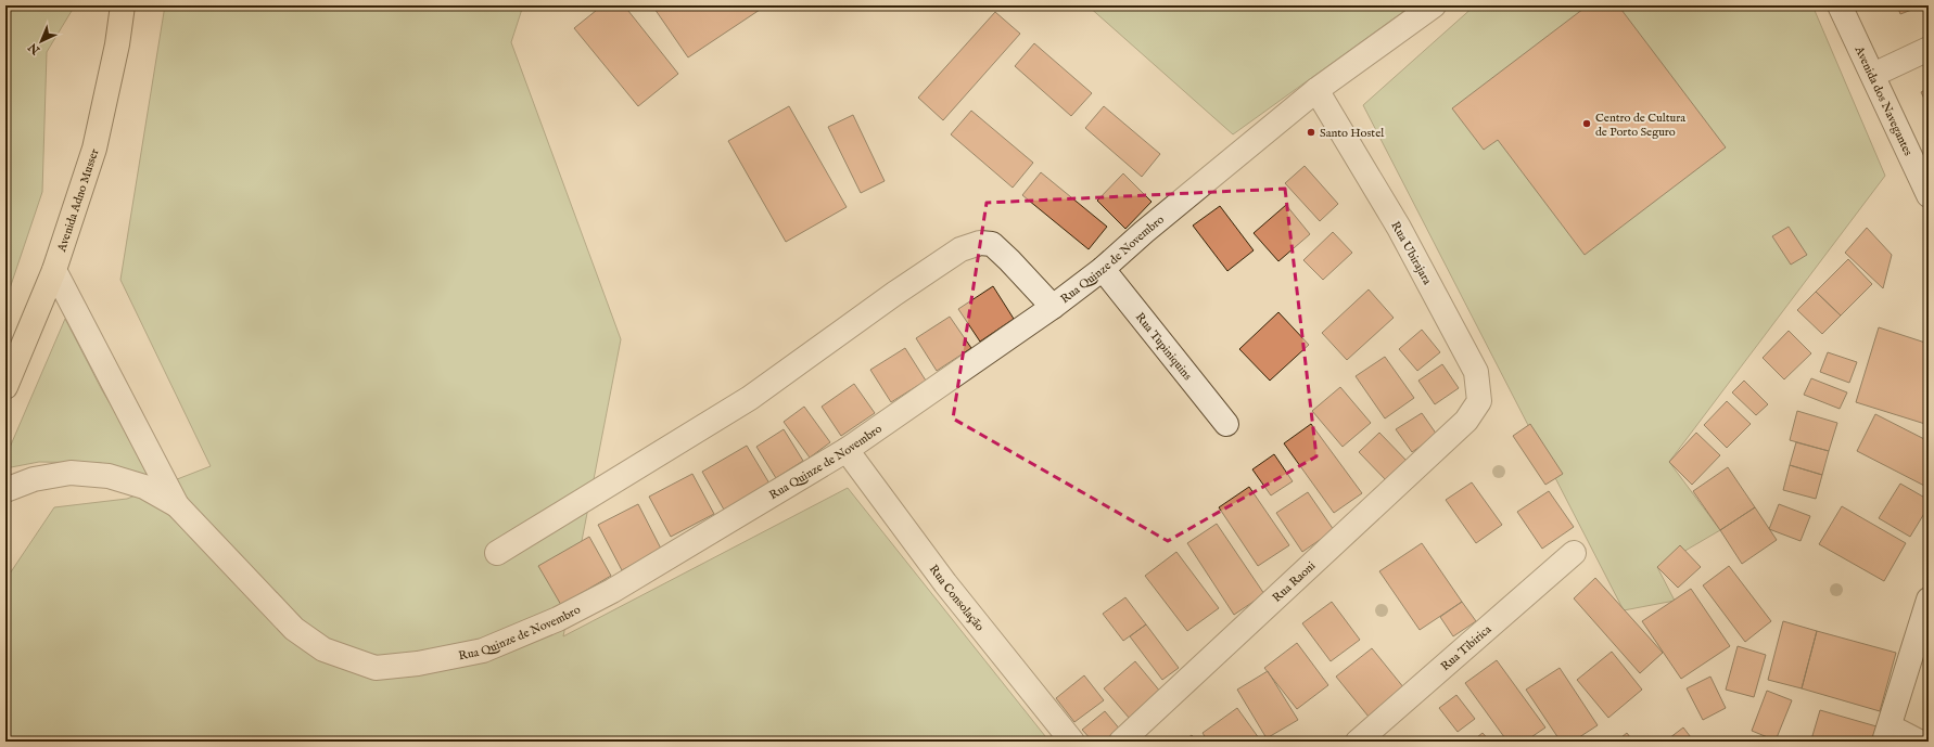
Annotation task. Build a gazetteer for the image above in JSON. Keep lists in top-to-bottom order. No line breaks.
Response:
{"streets":{"main road":["Avenida Adno Musser"],"street":["Avenida dos Navegantes","Rua Ubirajara","Rua Quinze de Novembro","Rua Tupiniquins","Rua Raoni","Rua Consolação","Rua Tibirica"]},"crossings":[["Rua Ubirajara","Rua Quinze de Novembro"],["Rua Ubirajara","Rua Raoni"],["Rua Quinze de Novembro","Rua Tupiniquins"],["Rua Quinze de Novembro","Rua Consolação"]],"places":["Centro de Cultura de Porto Seguro","Santo Hostel"],"north":"bottom left"}
